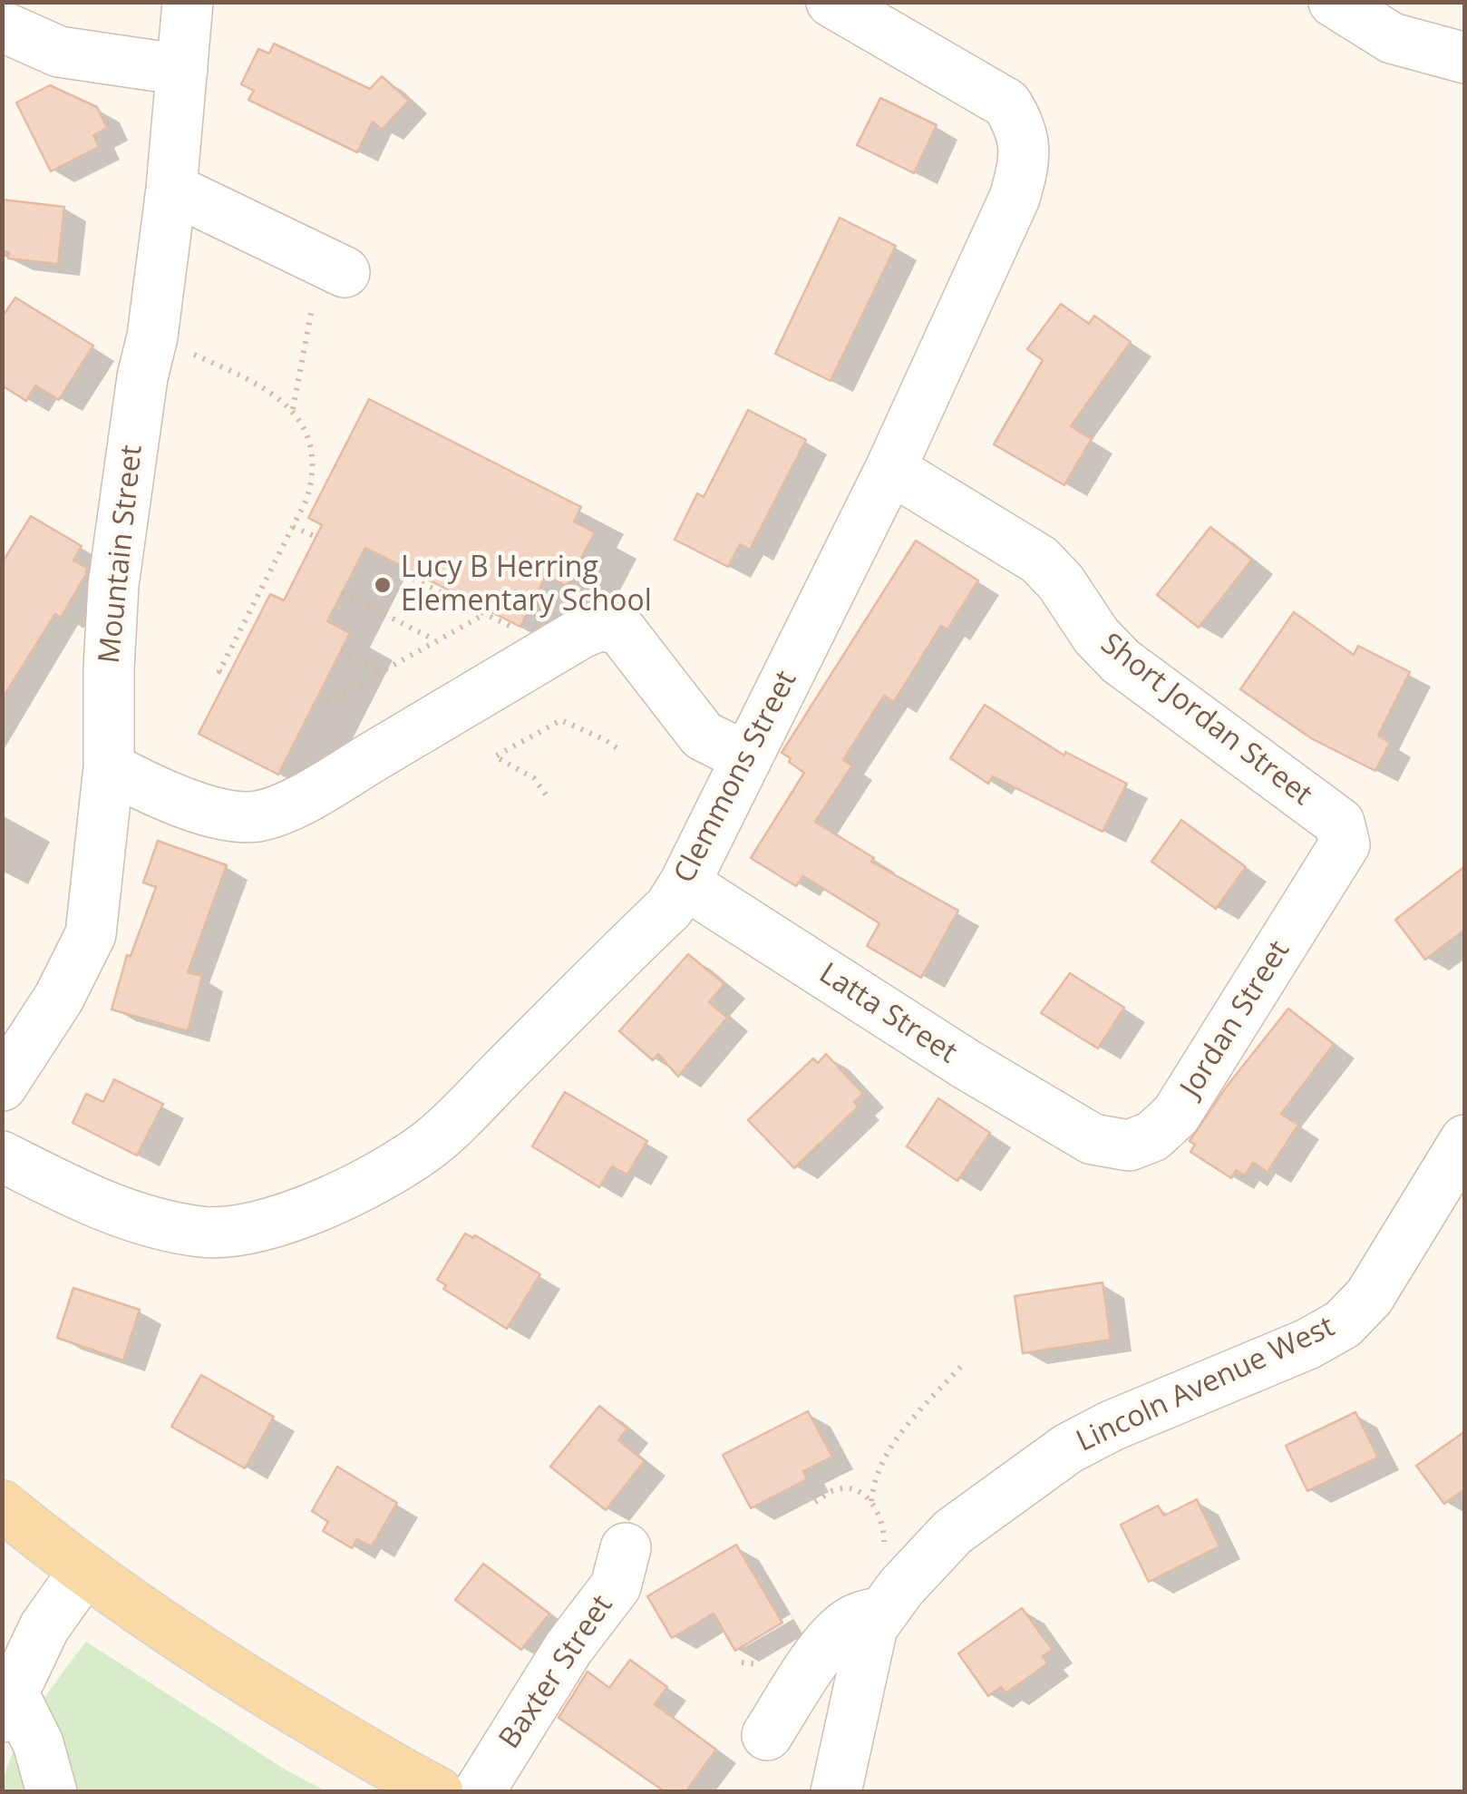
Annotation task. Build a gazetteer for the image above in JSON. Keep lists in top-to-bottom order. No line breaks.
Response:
{"streets":{"street":["Mountain Street","Short Jordan Street","Clemmons Street","Latta Street","Jordan Street","Lincoln Avenue West","Baxter Street"]},"crossings":[["Short Jordan Street","Clemmons Street"],["Short Jordan Street","Jordan Street"],["Clemmons Street","Latta Street"],["Latta Street","Jordan Street"]],"places":["Lucy B Herring Elementary School"]}
